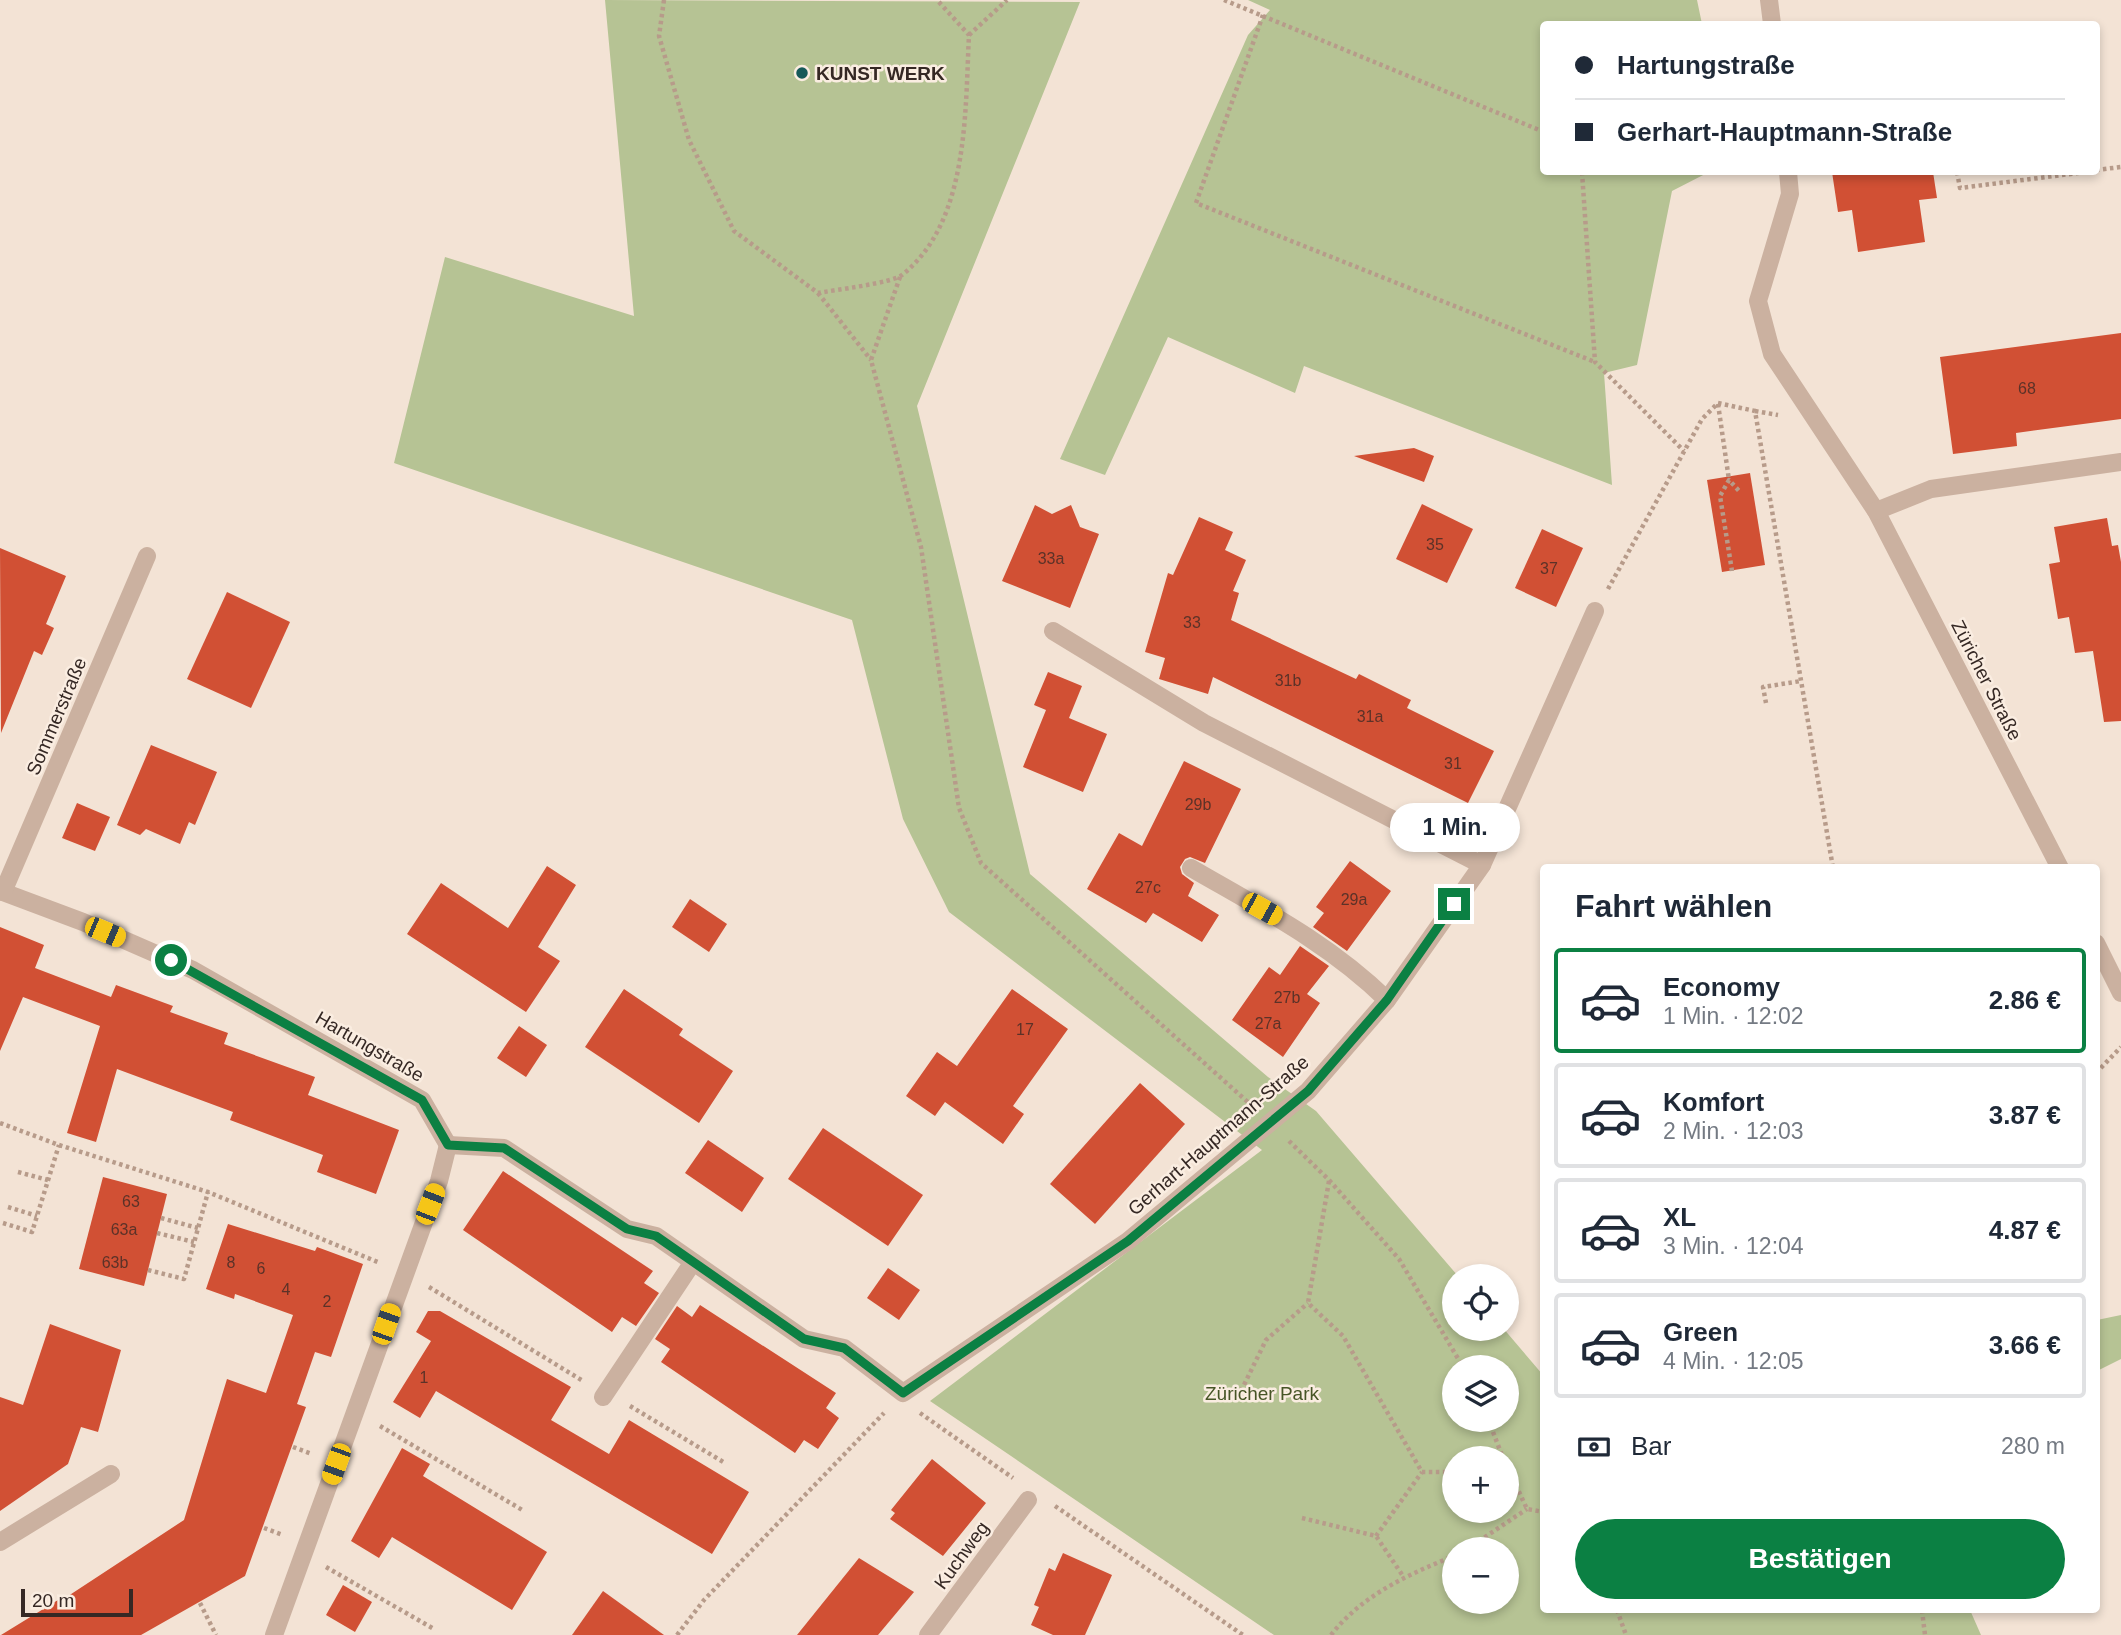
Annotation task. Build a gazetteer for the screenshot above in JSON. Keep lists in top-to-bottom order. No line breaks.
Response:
{"streets":{"street":["Züricher Straße","Sommerstraße","Hartungstraße","Gerhart-Hauptmann-Straße","Kuchweg"]},"crossings":[["Sommerstraße","Hartungstraße"]],"parks":["Züricher Park"],"places":["KUNST WERK"],"house_numbers":["68","35","33a","37","33","31b","31a","31","29b","27c","29a","27b","27a","17","63","63a","63b","8","6","4","2","1"],"scale_bar":"20 m","page":{"banner":["Hartungstraße","Gerhart-Hauptmann-Straße"],"bubble":"1 Min.","heading":"Fahrt wählen","list":[{"name":"Economy","note":"1 Min. · 12:02","value":"2.86 €"},{"name":"Komfort","note":"2 Min. · 12:03","value":"3.87 €"},{"name":"XL","note":"3 Min. · 12:04","value":"4.87 €"},{"name":"Green","note":"4 Min. · 12:05","value":"3.66 €"}],"map_buttons":["+","−"],"pay":["Bar","280 m"],"buttons":"Bestätigen","scale":"20 m"}}
